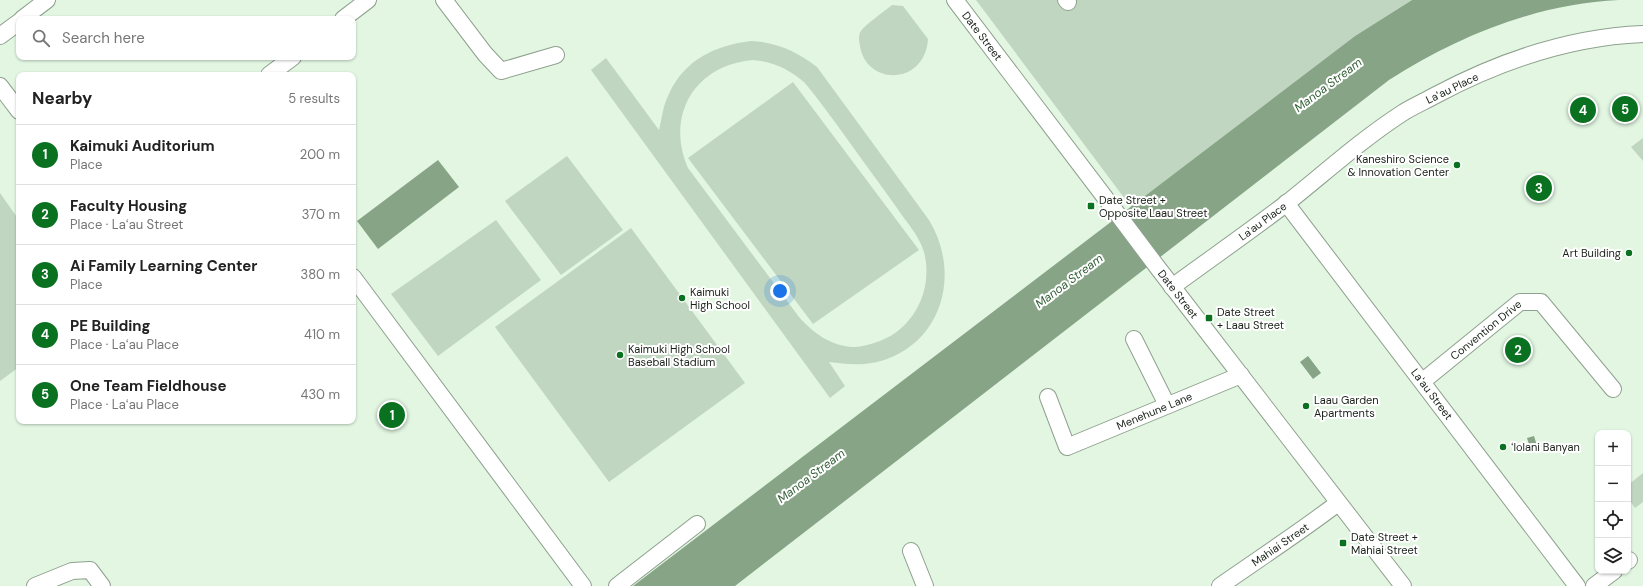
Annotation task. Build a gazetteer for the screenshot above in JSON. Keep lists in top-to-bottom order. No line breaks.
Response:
{"streets":{"street":["Date Street","Laʻau Place","La'au Place","Convention Drive","Laʻau Street","Menehune Lane","Mahiai Street"]},"crossings":[["Date Street","La'au Place"],["Date Street","Menehune Lane"],["Date Street","Mahiai Street"],["Laʻau Place","La'au Place"],["La'au Place","Laʻau Street"],["Convention Drive","Laʻau Street"]],"water":["Manoa Stream"],"places":{"other":["Kaneshiro Science & Innovation Center","Art Building","Kaimuki High School","Kaimuki High School Baseball Stadium","Laau Garden Apartments","ʻIolani Banyan"],"transit":["Date Street + Opposite Laau Street","Date Street + Laau Street","Date Street + Mahiai Street"]},"page":{"search":"Search here","heading":["Nearby","5 results"],"pins":["5","4","3","2","1"],"list":[{"mark":"1","name":"Kaimuki Auditorium","note":"Place","value":"200 m"},{"mark":"2","name":"Faculty Housing","note":"Place · Laʻau Street","value":"370 m"},{"mark":"3","name":"Ai Family Learning Center","note":"Place","value":"380 m"},{"mark":"4","name":"PE Building","note":"Place · Laʻau Place","value":"410 m"},{"mark":"5","name":"One Team Fieldhouse","note":"Place · Laʻau Place","value":"430 m"}],"map_buttons":["+","−"]}}
